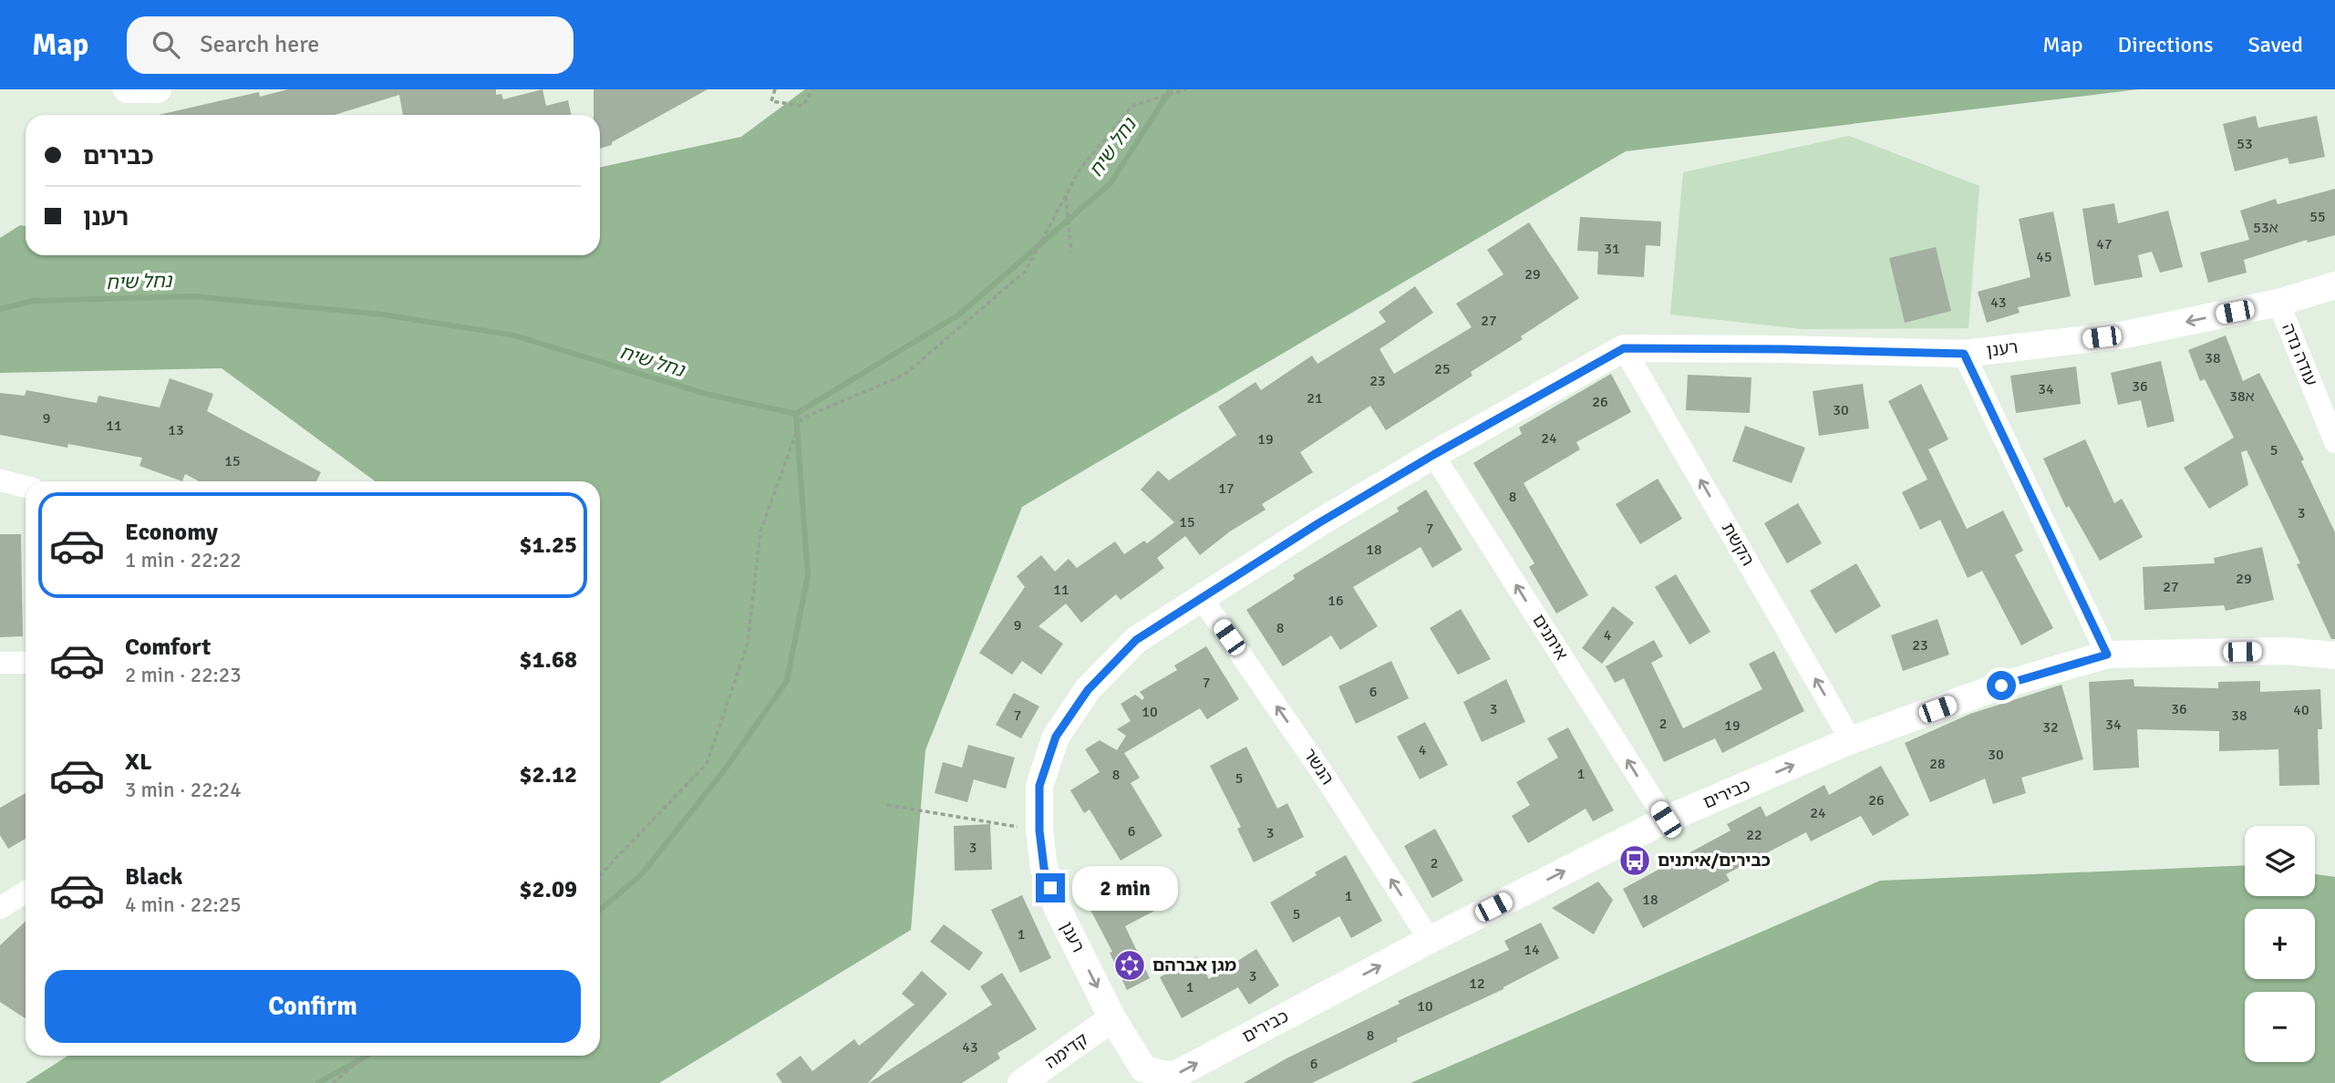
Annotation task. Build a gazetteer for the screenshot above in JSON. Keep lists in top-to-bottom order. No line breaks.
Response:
{"streets":{"street":["רענן","עודה נדה","הקשת","איתנים","הנשר","כבירים","קדימה"]},"crossings":[["רענן","עודה נדה"],["רענן","הקשת"],["רענן","איתנים"],["רענן","הנשר"],["רענן","כבירים"],["רענן","קדימה"],["הקשת","כבירים"],["איתנים","כבירים"],["הנשר","כבירים"],["כבירים","קדימה"]],"one_way":["הקשת","איתנים","הנשר","כבירים"],"water":["נחל שיח"],"places":{"bus stop":["כבירים/איתנים"],"synagogue":["מגן אברהם"]},"house_numbers":["53","55","53א","47","31","45","29","43","27","38","25","23","36","34","38א","21","26","30","9","11","13","24","19","5","15","17","8","3","15","7","18","29","27","11","16","9","8","4","23","7","6","3","36","40","10","7","38","2","34","19","32","4","30","28","1","8","5","26","24","6","3","22","3","2","1","18","5","1","14","3","12","1","10","8","43","6"],"page":{"header":"Map","search":"Search here","nav":["Map","Directions","Saved"],"banner":["כבירים","רענן"],"list":[{"name":"Economy","note":"1 min · 22:22","value":"$1.25"},{"name":"Comfort","note":"2 min · 22:23","value":"$1.68"},{"name":"XL","note":"3 min · 22:24","value":"$2.12"},{"name":"Black","note":"4 min · 22:25","value":"$2.09"}],"map_buttons":["+","−"],"bubble":"2 min","buttons":"Confirm"}}
